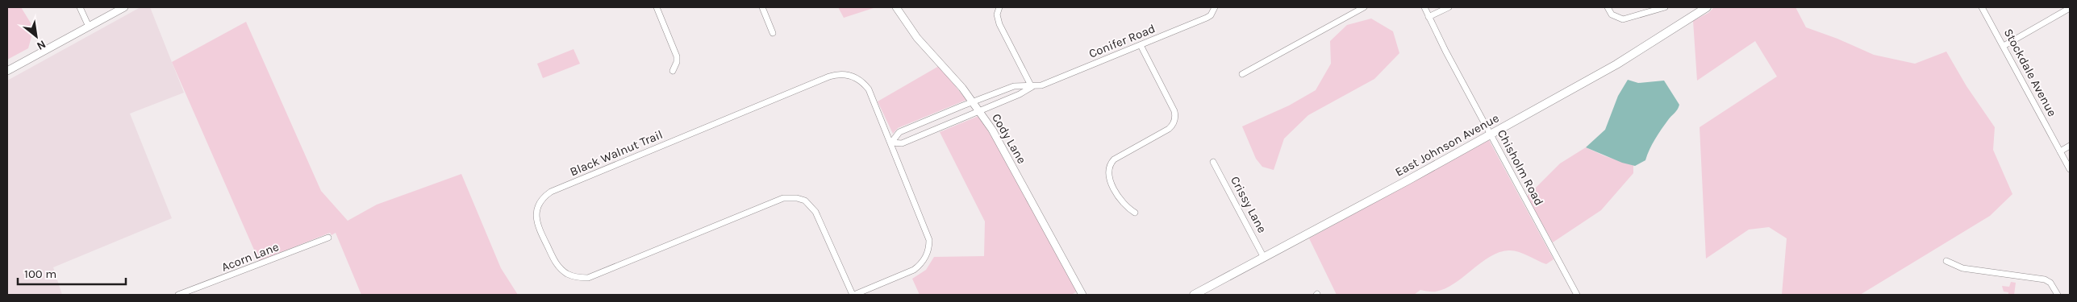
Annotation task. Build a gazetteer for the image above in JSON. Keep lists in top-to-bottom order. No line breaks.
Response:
{"streets":{"main road":["East Johnson Avenue"],"street":["Conifer Road","Stockdale Avenue","Cody Lane","Black Walnut Trail","Chisholm Road","Crissy Lane","Acorn Lane"]},"crossings":[["Conifer Road","Cody Lane"],["Conifer Road","Black Walnut Trail"],["East Johnson Avenue","Chisholm Road"],["East Johnson Avenue","Crissy Lane"]],"scale_bar":"100 m","north":"bottom right"}
